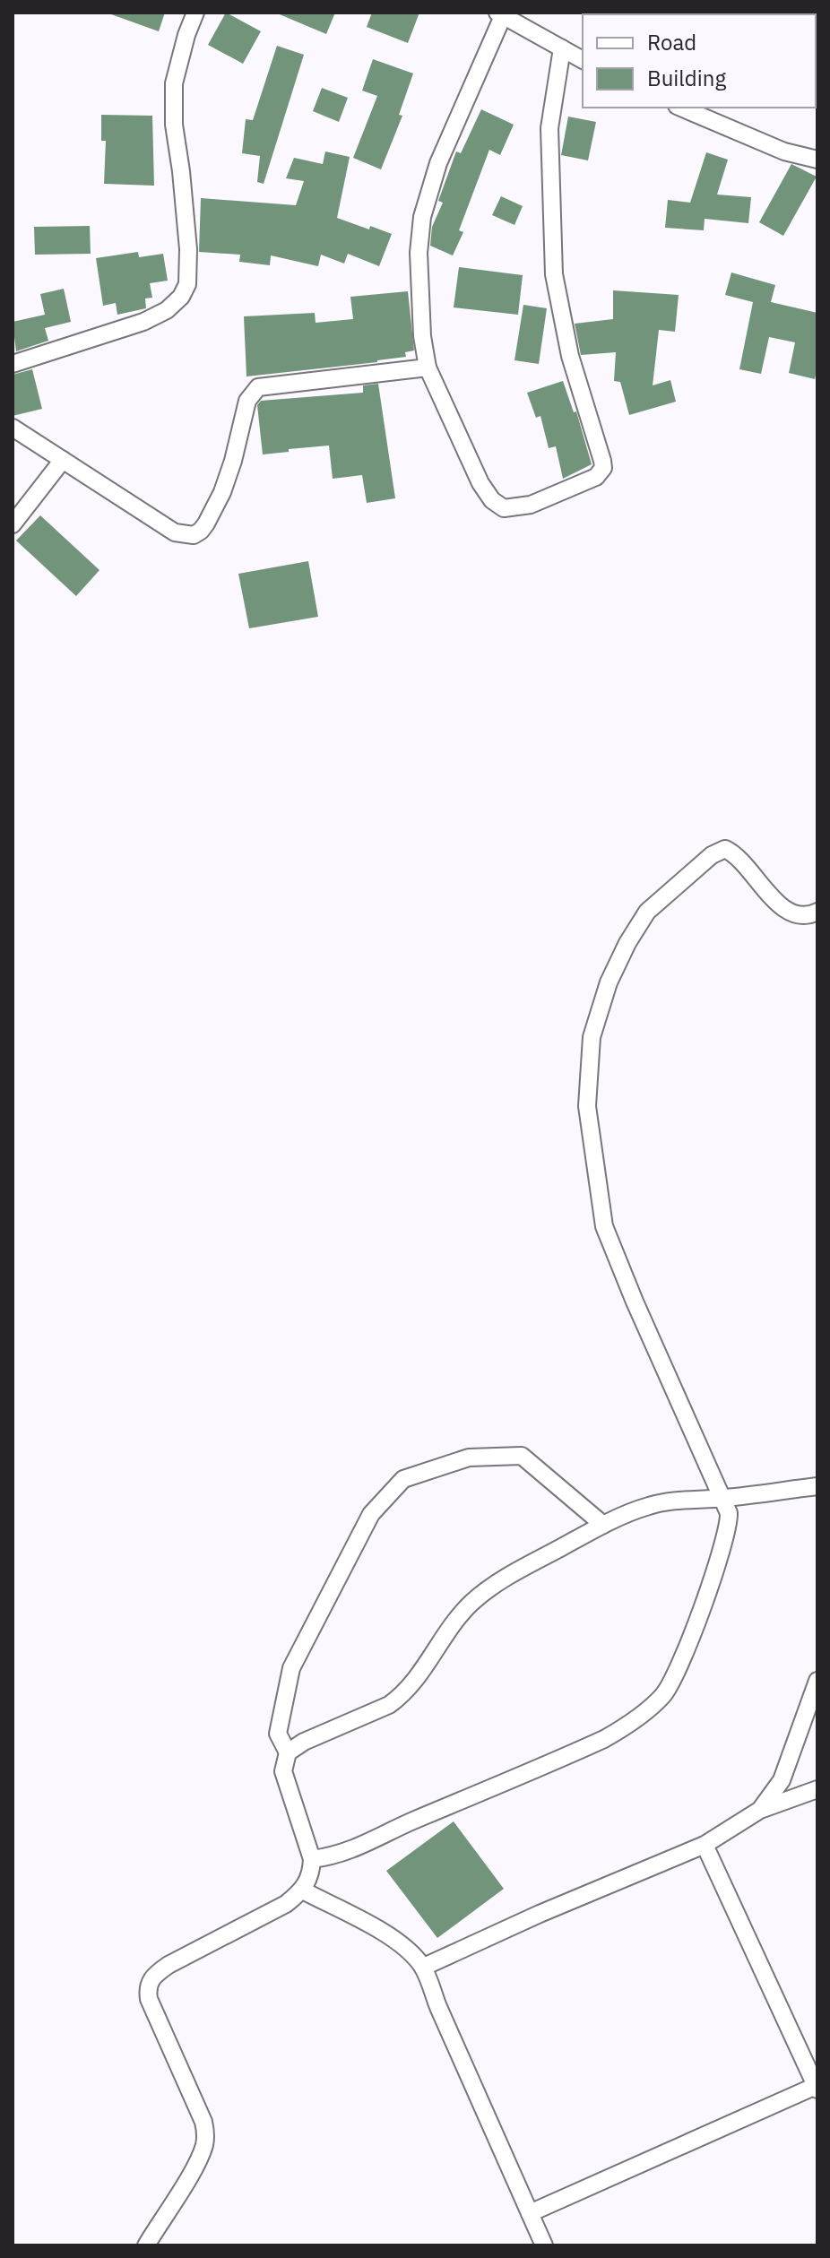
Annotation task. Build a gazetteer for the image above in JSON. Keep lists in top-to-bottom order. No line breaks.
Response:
{"legend":["Road","Building"]}
